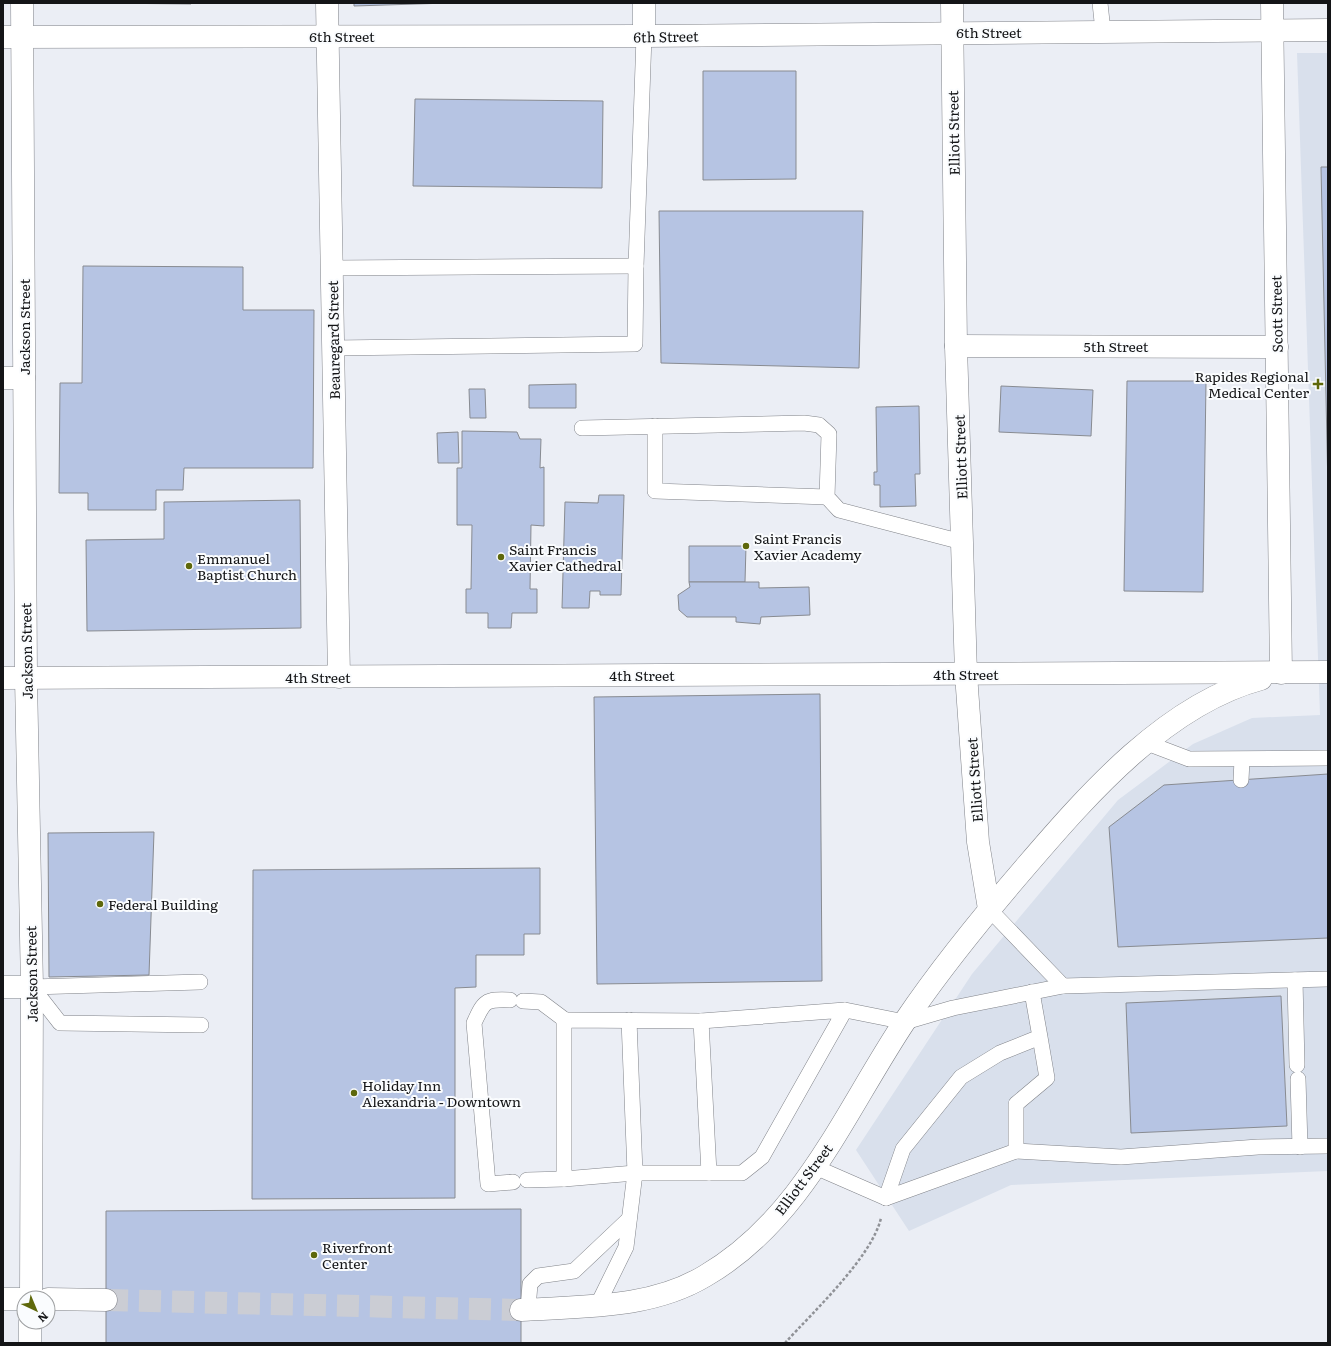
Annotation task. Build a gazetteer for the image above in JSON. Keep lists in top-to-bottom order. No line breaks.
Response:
{"streets":{"main road":["6th Street","Elliott Street","Scott Street","Jackson Street","Beauregard Street","5th Street","4th Street"]},"crossings":[["6th Street","Elliott Street"],["6th Street","Scott Street"],["6th Street","Jackson Street"],["6th Street","Beauregard Street"],["Elliott Street","Scott Street"],["Elliott Street","5th Street"],["Elliott Street","4th Street"],["Scott Street","5th Street"],["Scott Street","4th Street"],["Jackson Street","4th Street"],["Beauregard Street","4th Street"]],"places":{"health":["Rapides Regional Medical Center"],"other":["Saint Francis Xavier Academy","Saint Francis Xavier Cathedral","Emmanuel Baptist Church","Federal Building","Holiday Inn Alexandria - Downtown","Riverfront Center"]},"north":"bottom right"}
